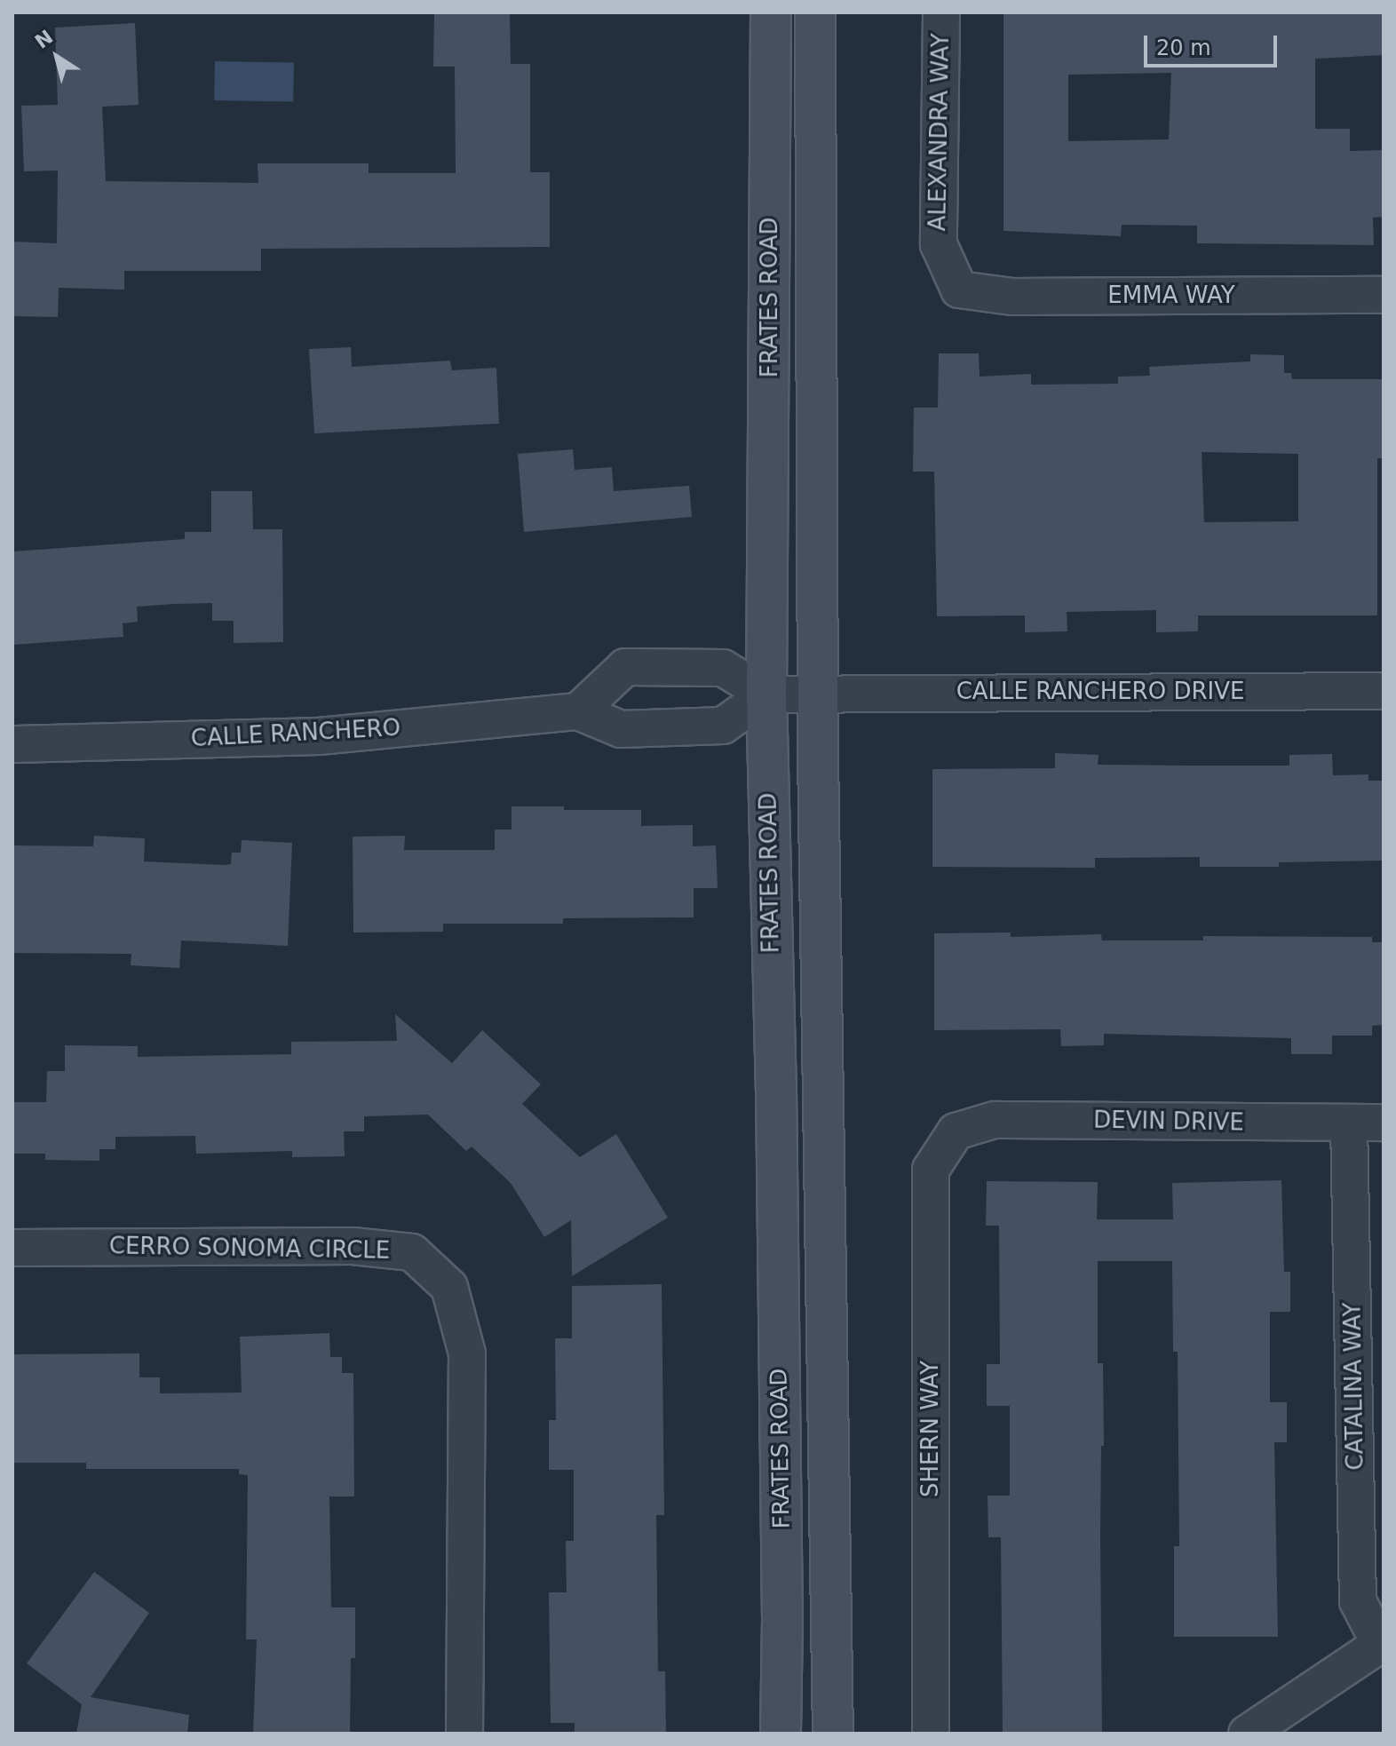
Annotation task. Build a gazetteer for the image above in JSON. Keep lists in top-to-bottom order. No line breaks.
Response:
{"streets":{"street":["ALEXANDRA WAY","EMMA WAY","FRATES ROAD","CALLE RANCHERO DRIVE","CALLE RANCHERO","DEVIN DRIVE","CERRO SONOMA CIRCLE","CATALINA WAY","SHERN WAY"]},"crossings":[["ALEXANDRA WAY","EMMA WAY"],["FRATES ROAD","CALLE RANCHERO DRIVE"],["FRATES ROAD","CALLE RANCHERO"],["DEVIN DRIVE","CATALINA WAY"],["DEVIN DRIVE","SHERN WAY"]],"scale_bar":"20 m","north":"top left"}
